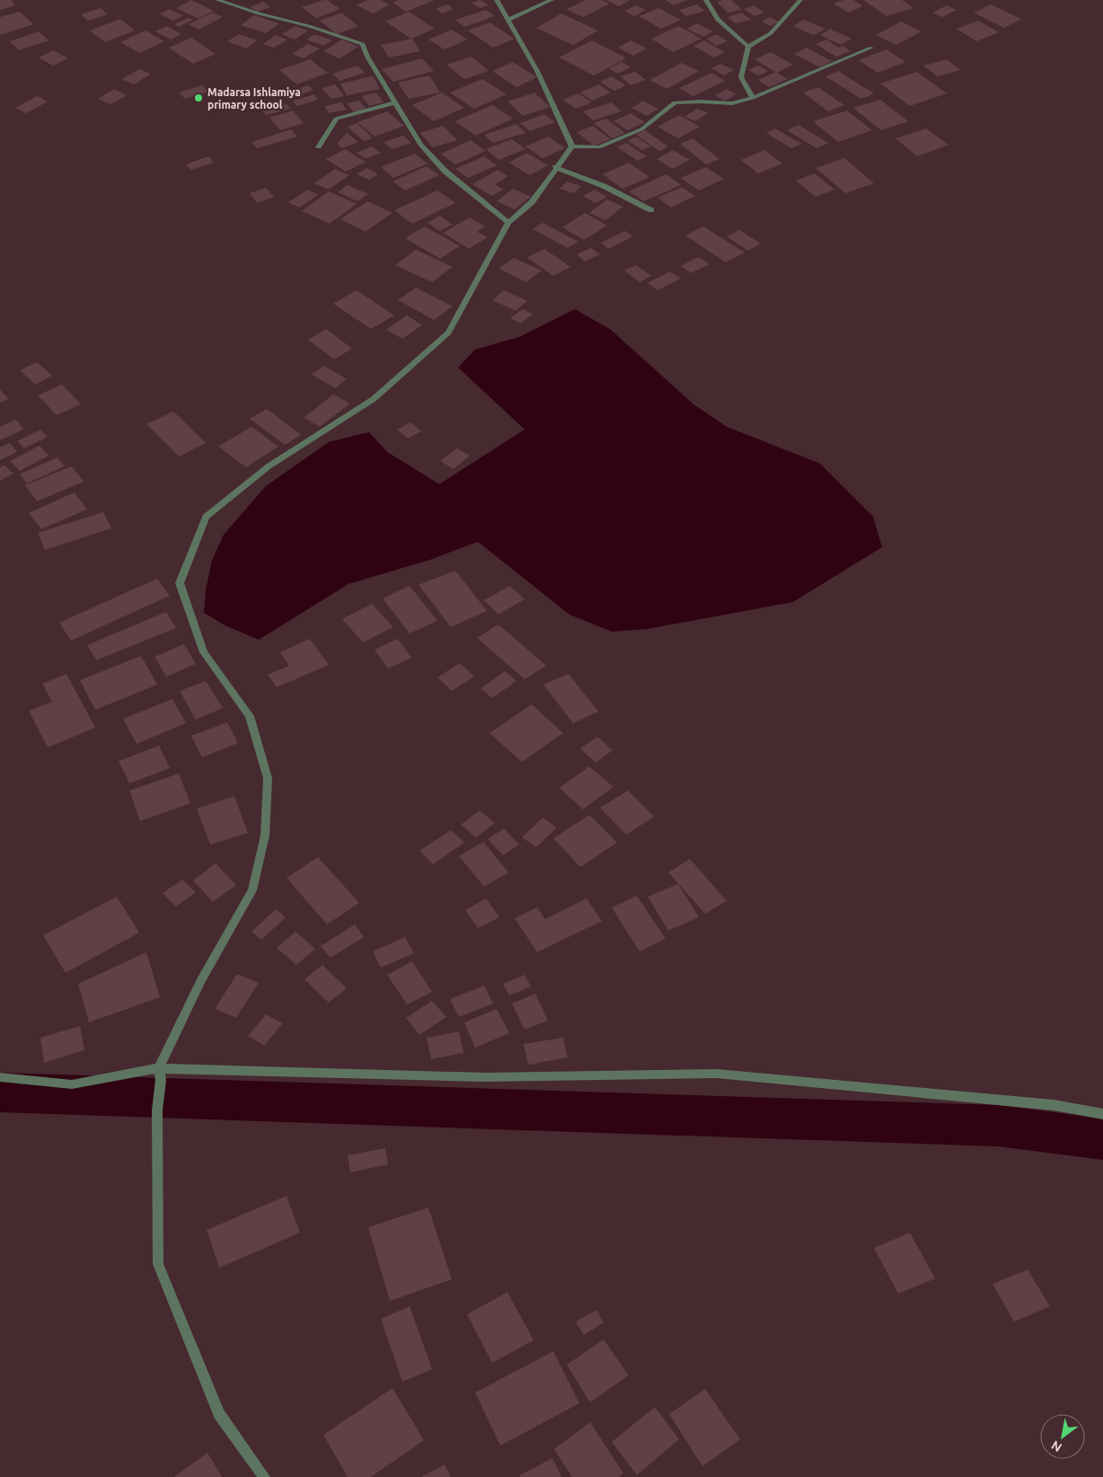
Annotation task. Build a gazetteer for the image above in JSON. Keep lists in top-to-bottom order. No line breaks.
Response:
{"places":["Madarsa Ishlamiya primary school"],"north":"bottom left"}
